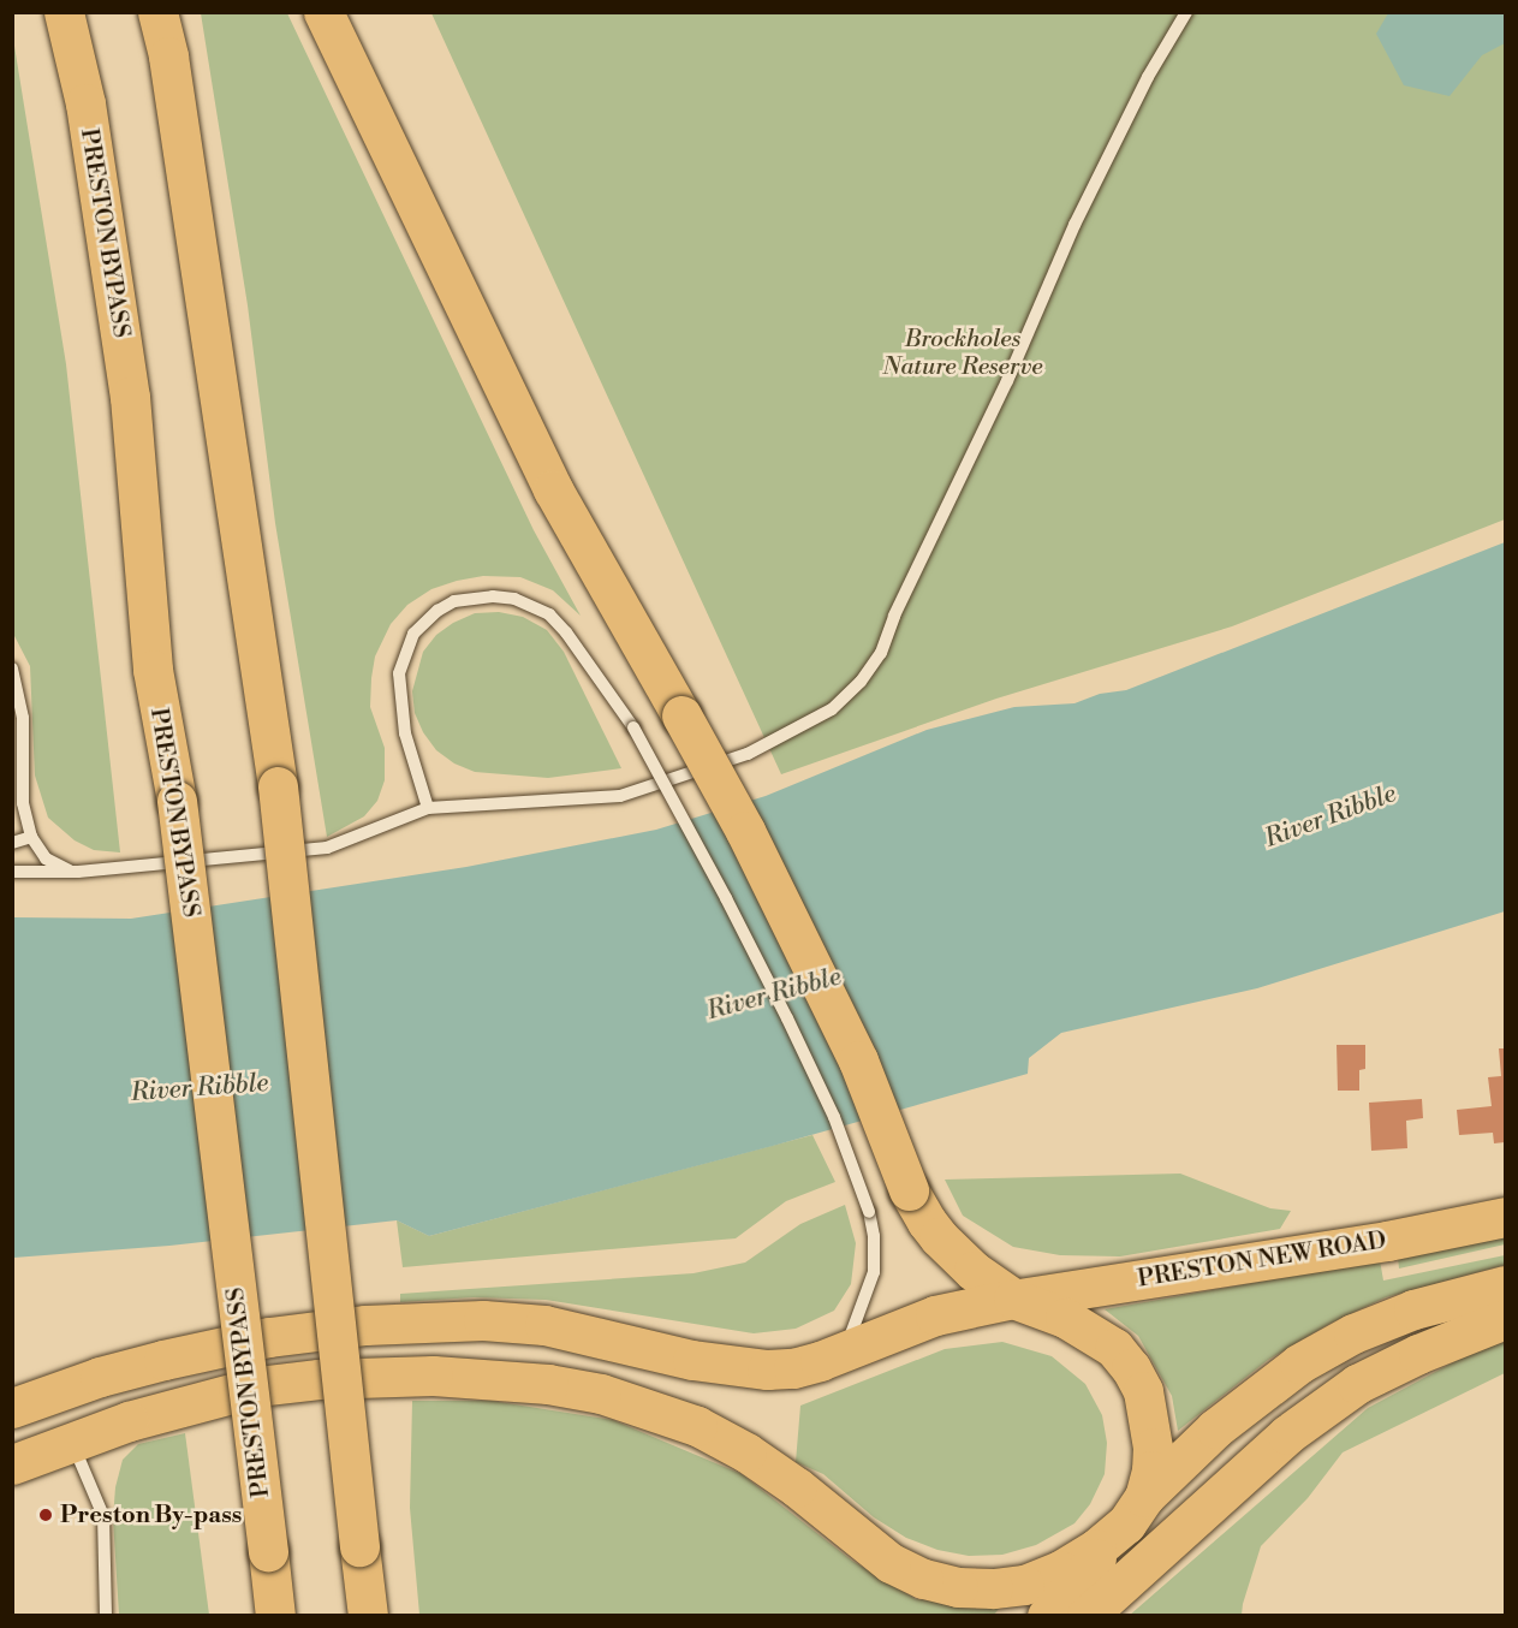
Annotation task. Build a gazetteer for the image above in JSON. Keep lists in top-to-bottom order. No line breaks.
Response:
{"streets":{"highway":["PRESTON BYPASS","PRESTON NEW ROAD"]},"water":["River Ribble"],"parks":["Brockholes Nature Reserve"],"places":["Preston By-pass"]}
